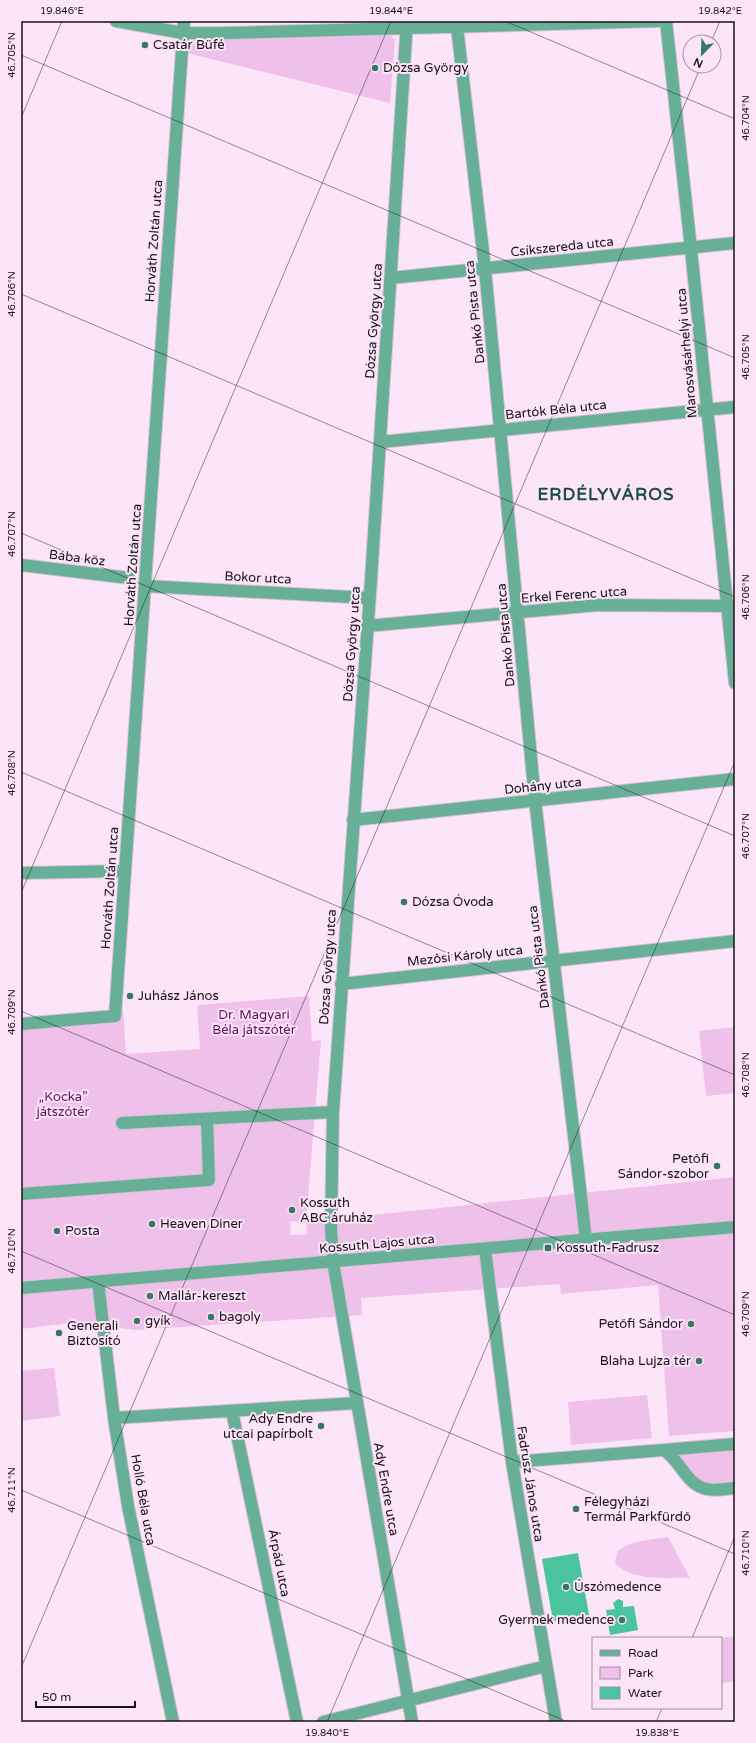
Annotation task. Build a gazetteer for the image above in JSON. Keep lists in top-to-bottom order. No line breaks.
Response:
{"streets":{"street":["Horváth Zoltán utca","Csíkszereda utca","Dankó Pista utca","Dózsa György utca","Marosvásárhelyi utca","Bartók Béla utca","Bába köz","Bokor utca","Erkel Ferenc utca","Dohány utca","Mezősi Károly utca","Kossuth Lajos utca","Fadrusz János utca","Ady Endre utca","Holló Béla utca","Árpád utca"]},"crossings":[["Horváth Zoltán utca","Bokor utca"],["Csíkszereda utca","Dankó Pista utca"],["Csíkszereda utca","Dózsa György utca"],["Csíkszereda utca","Marosvásárhelyi utca"],["Dankó Pista utca","Bartók Béla utca"],["Dankó Pista utca","Erkel Ferenc utca"],["Dankó Pista utca","Dohány utca"],["Dankó Pista utca","Mezősi Károly utca"],["Dankó Pista utca","Kossuth Lajos utca"],["Dózsa György utca","Bartók Béla utca"],["Dózsa György utca","Bokor utca"],["Dózsa György utca","Erkel Ferenc utca"],["Dózsa György utca","Dohány utca"],["Dózsa György utca","Mezősi Károly utca"],["Dózsa György utca","Kossuth Lajos utca"],["Dózsa György utca","Ady Endre utca"],["Marosvásárhelyi utca","Bartók Béla utca"],["Marosvásárhelyi utca","Erkel Ferenc utca"],["Kossuth Lajos utca","Fadrusz János utca"],["Kossuth Lajos utca","Ady Endre utca"],["Kossuth Lajos utca","Holló Béla utca"]],"districts":["ERDÉLYVÁROS"],"parks":["Dr. Magyari Béla játszótér","„Kocka” játszótér"],"places":{"other":["Csatár Büfé","Dózsa György","Dózsa Óvoda","Juhász János","Petőfi Sándor-szobor","Kossuth ABC áruház","Heaven Diner","Posta","Mallár-kereszt","bagoly","gyík","Petőfi Sándor","Generali Biztosító","Blaha Lujza tér","Ady Endre utcai papírbolt","Félegyházi Termál Parkfürdő","Úszómedence","Gyermek medence"],"transit":["Kossuth-Fadrusz"]},"legend":["Road","Park","Water"],"scale_bar":"50 m","north":"bottom left","coordinates":["19.846°E","19.844°E","19.842°E","46.705°N","46.704°N","46.706°N","46.707°N","46.708°N","46.709°N","46.710°N","46.711°N","19.840°E","19.838°E"]}
